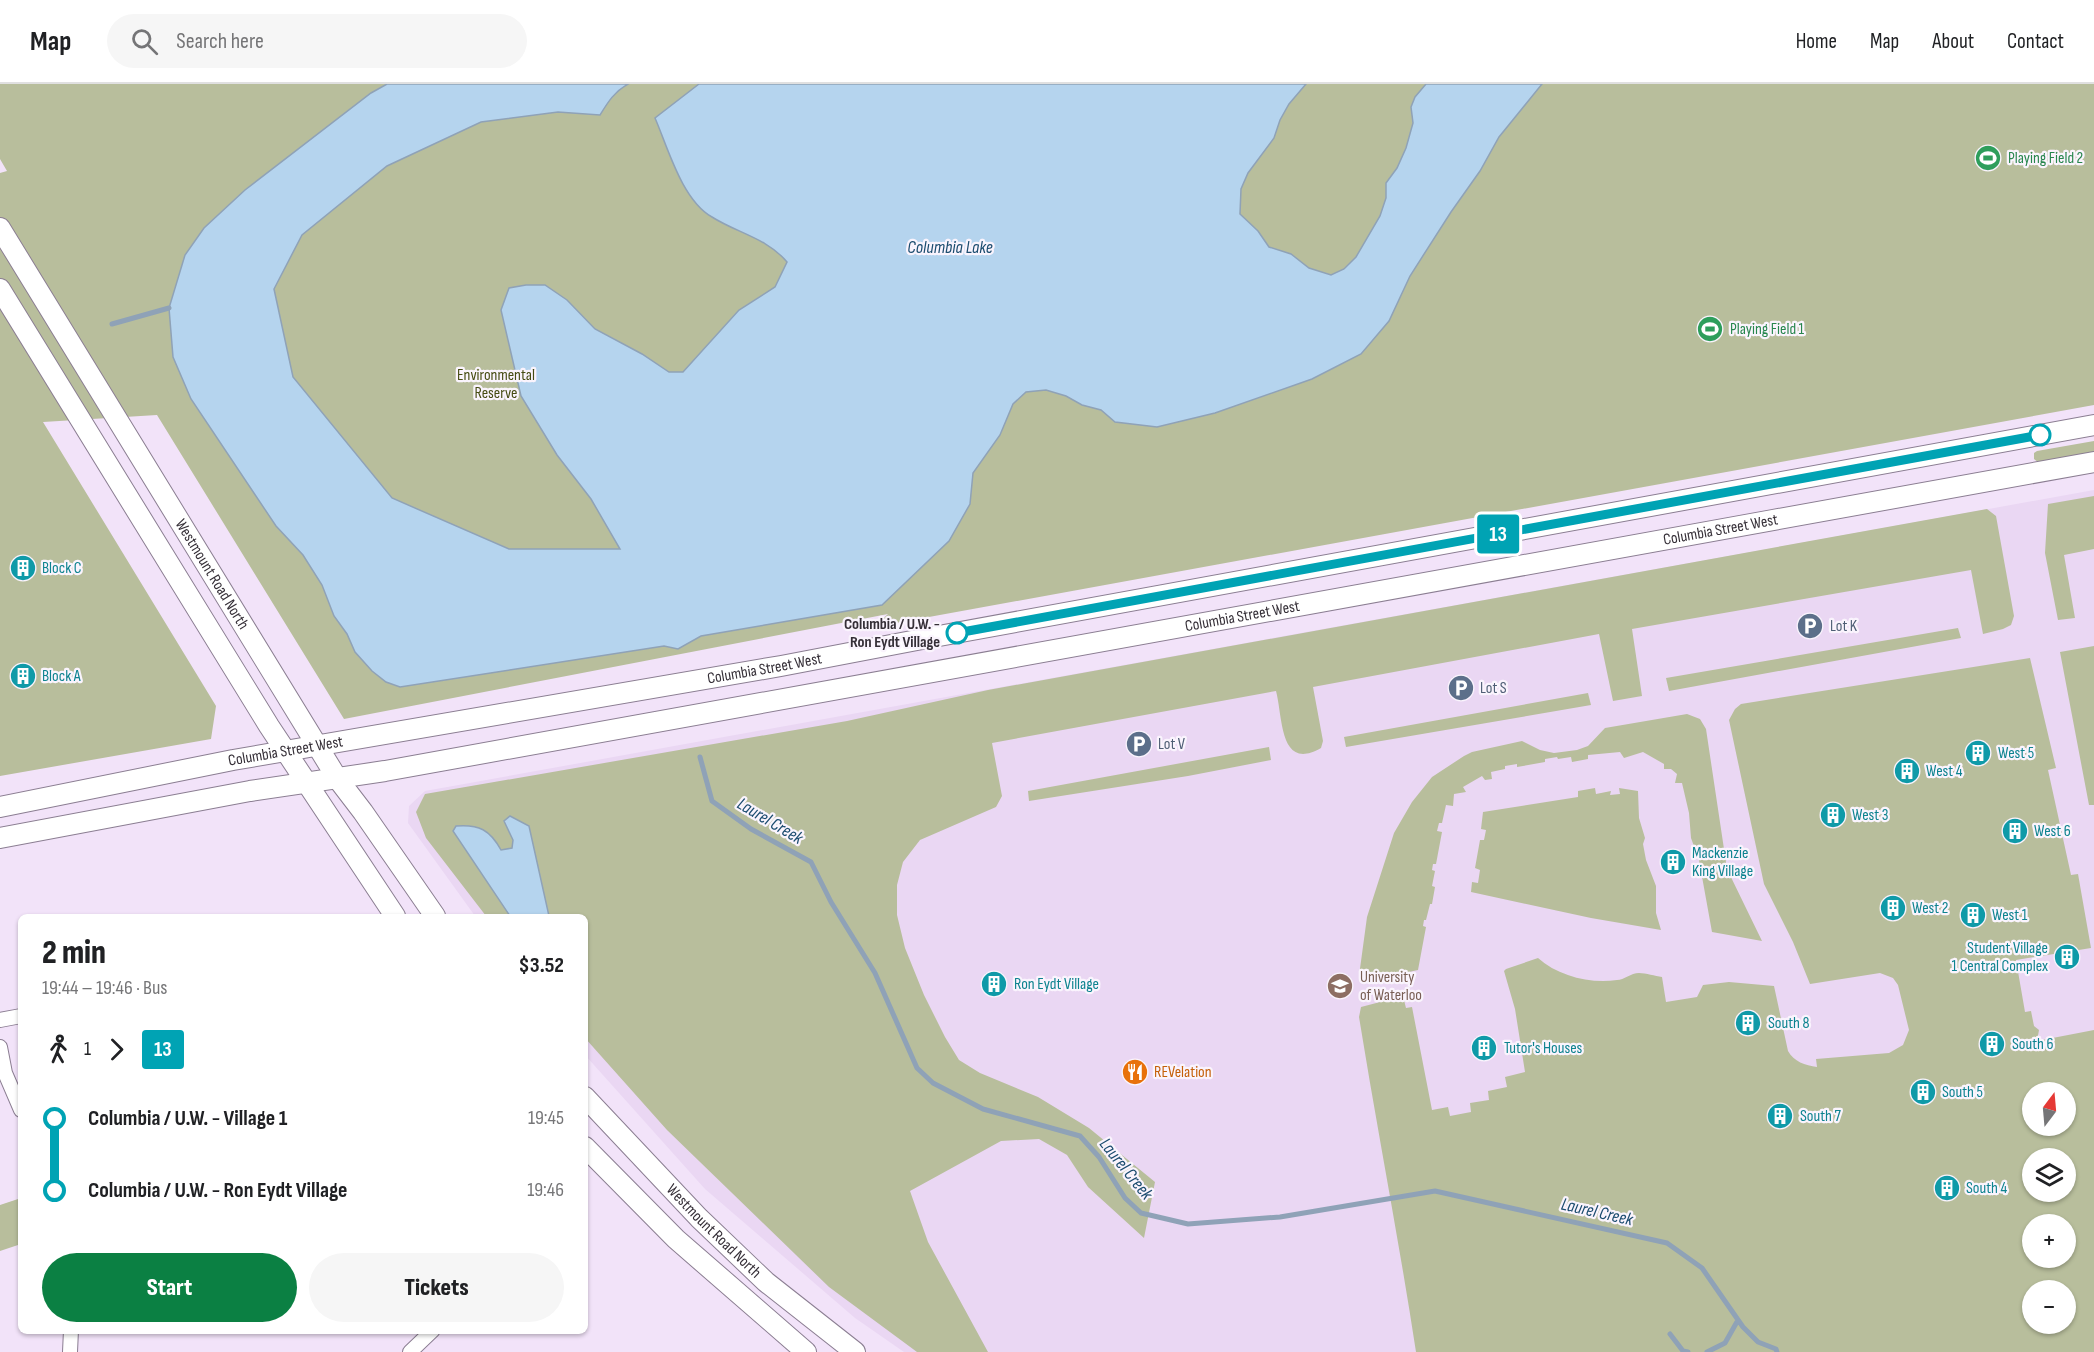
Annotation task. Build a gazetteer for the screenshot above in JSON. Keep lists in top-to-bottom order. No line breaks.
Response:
{"streets":{"main road":["Columbia Street West","Westmount Road North"]},"crossings":[["Columbia Street West","Westmount Road North"]],"water":["Columbia Lake","Laurel Creek"],"parks":["Environmental Reserve"],"places":{"sports":["Playing Field 2","Playing Field 1"],"building":["Block C","Block A","West 5","West 4","West 3","West 6","Mackenzie King Village","West 2","West 1","Student Village 1 Central Complex","Ron Eydt Village","South 8","South 6","Tutor's Houses","South 5","South 7","South 4"],"parking":["Lot K","Lot S","Lot V"],"other":["Columbia / U.W. - Ron Eydt Village"],"school or university":["University of Waterloo"],"restaurant":["REVelation"]},"lines":["bus line 13"],"north":"top","page":{"header":"Map","search":"Search here","nav":["Home","Map","About","Contact"],"on_map":"13","heading":["2 min","19:44 – 19:46 · Bus","$3.52"],"legs":["1","13"],"map_buttons":["+","−"],"list":[{"name":"Columbia / U.W. - Village 1","value":"19:45"},{"name":"Columbia / U.W. - Ron Eydt Village","value":"19:46"}],"buttons":["Start","Tickets"]}}
